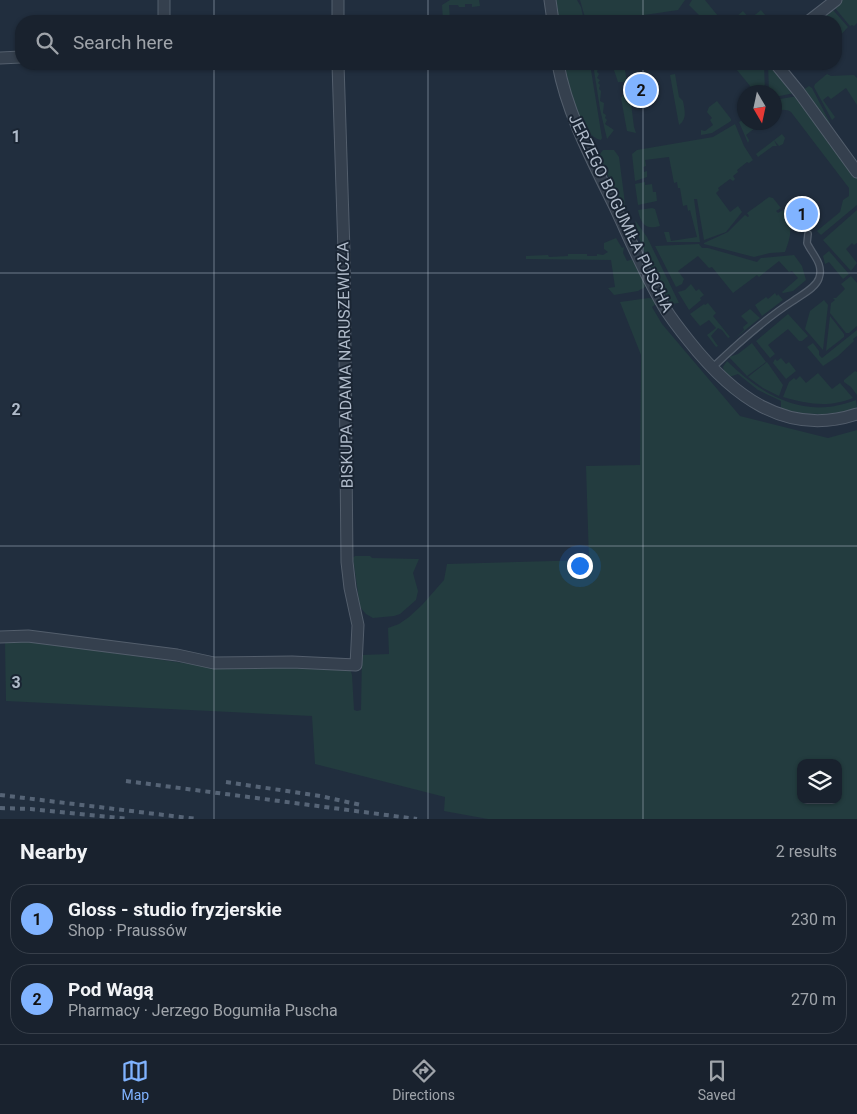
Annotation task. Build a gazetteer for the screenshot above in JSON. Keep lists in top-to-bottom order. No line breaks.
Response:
{"streets":{"street":["JERZEGO BOGUMIŁA PUSCHA","BISKUPA ADAMA NARUSZEWICZA"]},"north":"bottom","page":{"search":"Search here","pins":["2","1"],"heading":["Nearby","2 results"],"list":[{"mark":"1","name":"Gloss - studio fryzjerskie","note":"Shop · Praussów","value":"230 m"},{"mark":"2","name":"Pod Wagą","note":"Pharmacy · Jerzego Bogumiła Puscha","value":"270 m"}],"nav":["Map","Directions","Saved"]},"grid":{"rows":["1","2","3"]}}
